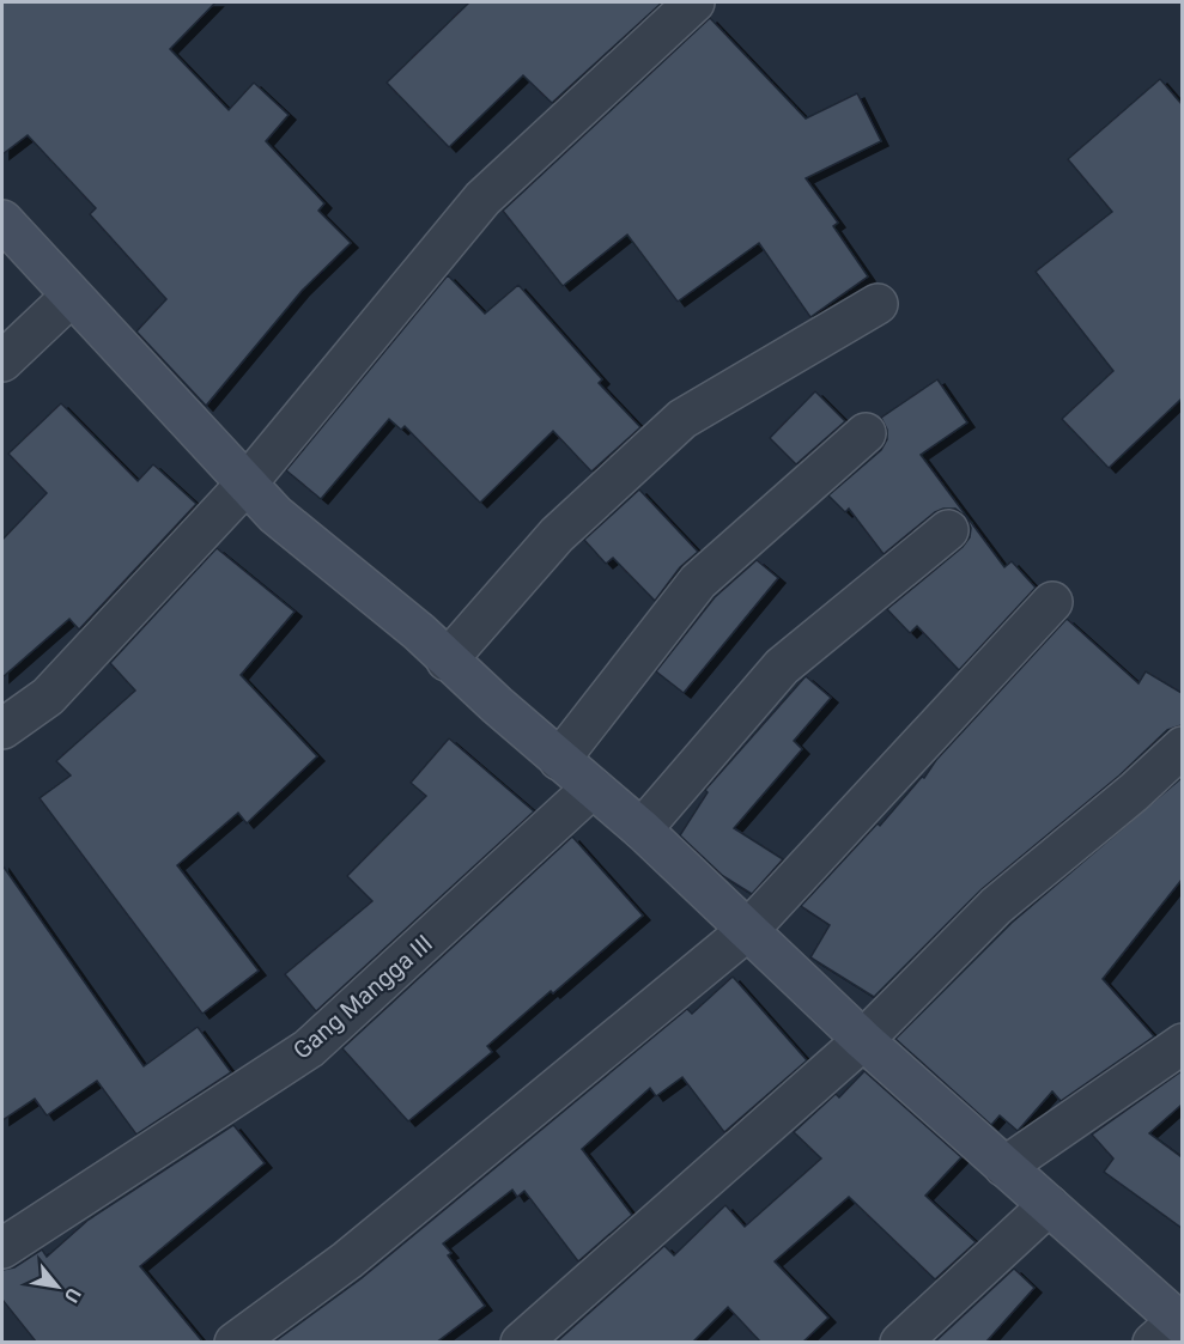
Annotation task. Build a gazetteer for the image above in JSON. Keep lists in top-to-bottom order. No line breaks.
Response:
{"streets":{"street":["Gang Mangga III"]},"north":"bottom right"}
